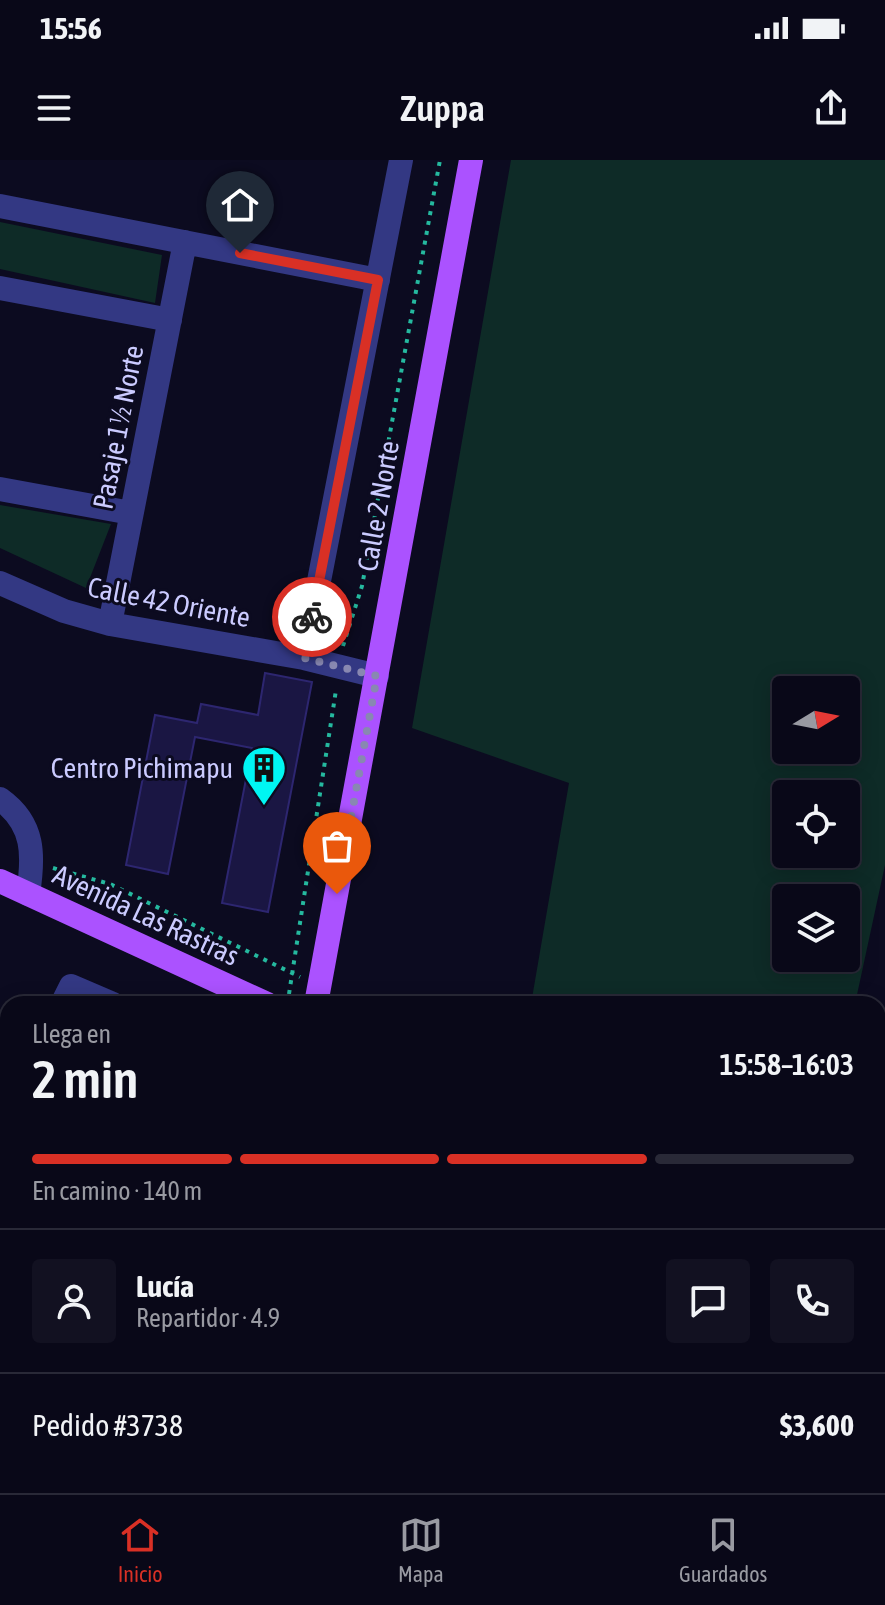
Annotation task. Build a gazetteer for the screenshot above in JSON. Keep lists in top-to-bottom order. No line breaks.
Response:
{"streets":{"main road":["Calle 2 Norte","Avenida Las Rastras"],"street":["Pasaje 1½ Norte","Calle 42 Oriente"]},"crossings":[["Pasaje 1½ Norte","Calle 42 Oriente"],["Calle 2 Norte","Calle 42 Oriente"]],"places":{"building":["Centro Pichimapu"]},"north":"right","page":{"status":"15:56","header":"Zuppa","heading":["2 min","Llega en","15:58–16:03"],"panel":["Lucía","Repartidor · 4.9","Pedido #3738","$3,600"],"bar":"En camino · 140 m","tabs":["Inicio","Mapa","Guardados"]}}
